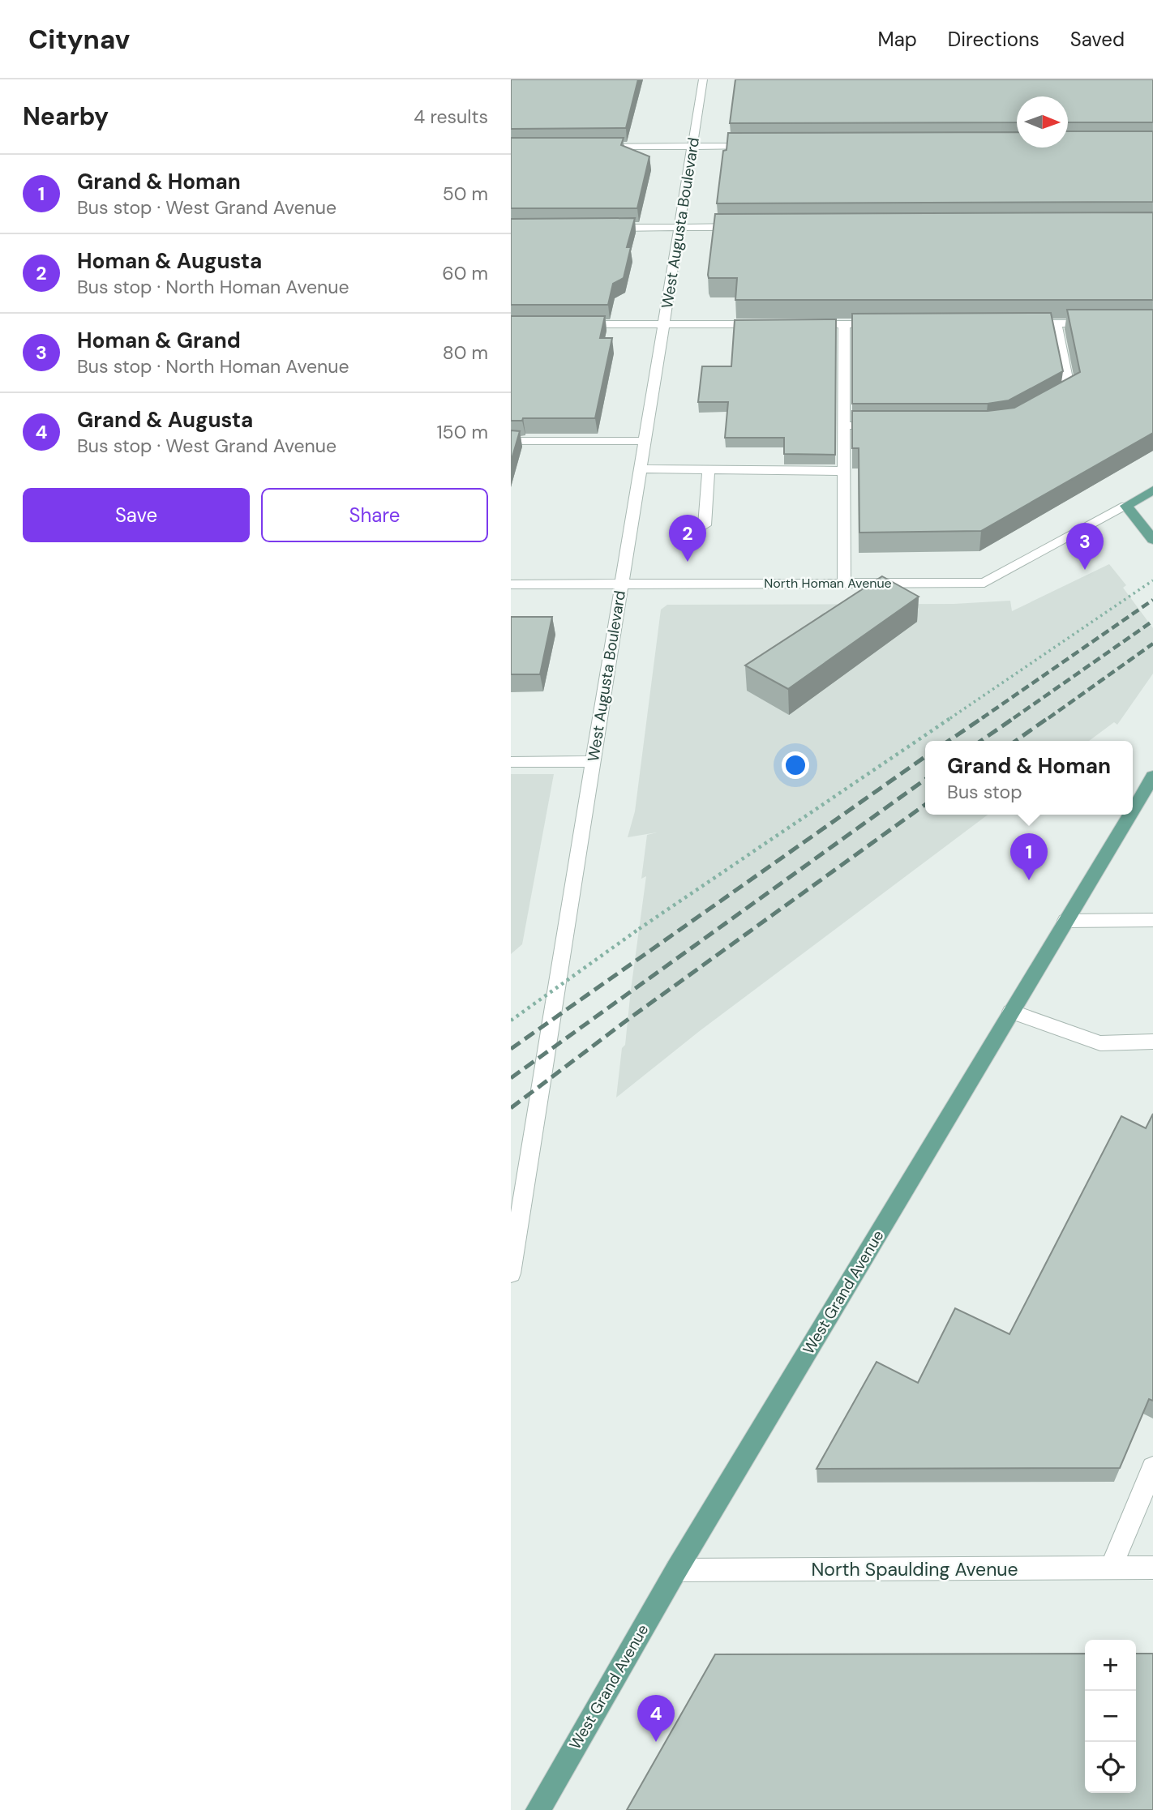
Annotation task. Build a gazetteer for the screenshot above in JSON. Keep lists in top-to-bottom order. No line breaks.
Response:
{"streets":{"main road":["West Grand Avenue"],"street":["West Augusta Boulevard","North Homan Avenue","North Spaulding Avenue"]},"crossings":[["West Augusta Boulevard","North Homan Avenue"],["West Grand Avenue","North Spaulding Avenue"]],"north":"right","page":{"header":"Citynav","nav":["Map","Directions","Saved"],"heading":["Nearby","4 results"],"list":[{"mark":"1","name":"Grand & Homan","note":"Bus stop · West Grand Avenue","value":"50 m"},{"mark":"2","name":"Homan & Augusta","note":"Bus stop · North Homan Avenue","value":"60 m"},{"mark":"3","name":"Homan & Grand","note":"Bus stop · North Homan Avenue","value":"80 m"},{"mark":"4","name":"Grand & Augusta","note":"Bus stop · West Grand Avenue","value":"150 m"}],"buttons":["Save","Share"],"pins":["2","3","1","4"],"popup":["Grand & Homan","Bus stop"],"map_buttons":["+","−"]}}
